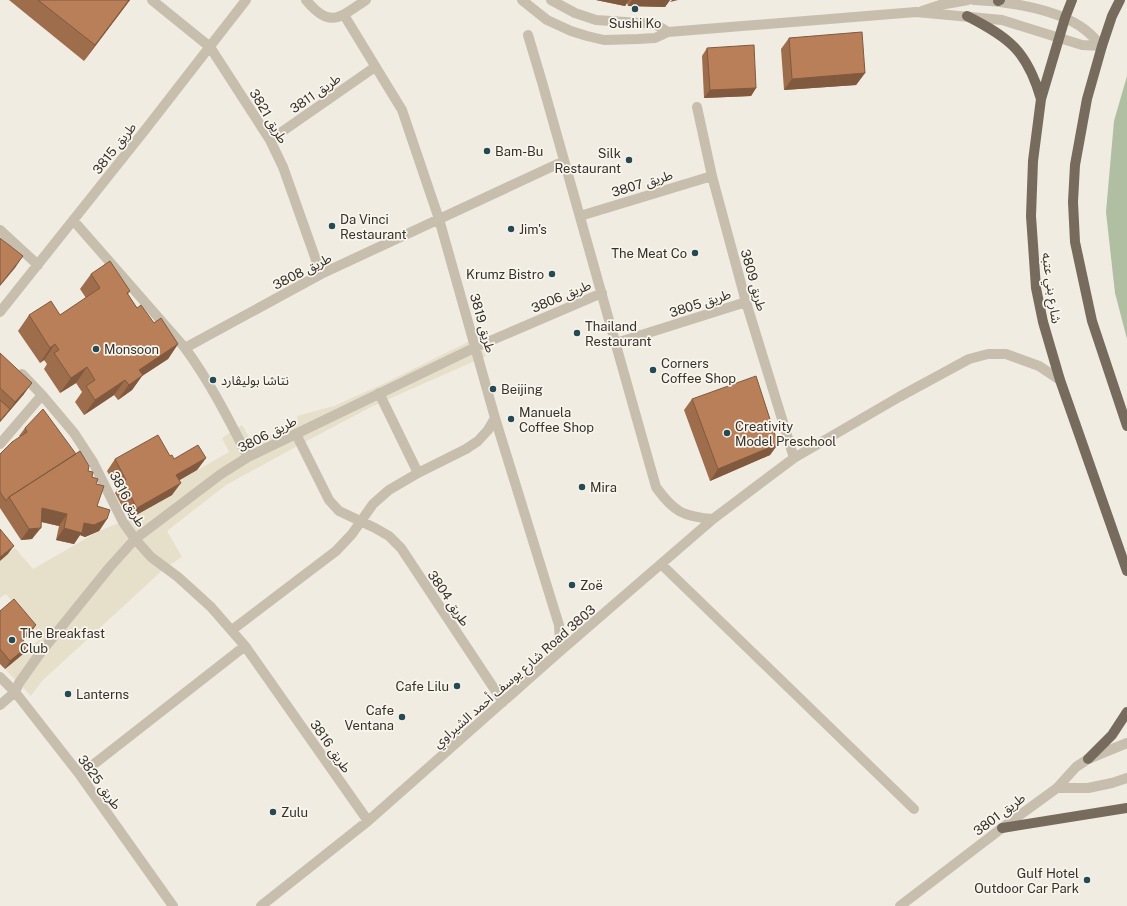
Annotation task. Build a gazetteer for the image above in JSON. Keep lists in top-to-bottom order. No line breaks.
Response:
{"streets":{"main road":["شارع بني عتبه"],"street":["طريق 3811","طريق 3821","طريق 3815","طريق 3807","طريق 3808","طريق 3809","طريق 3806","طريق 3805","طريق 3819","طريق 3816","طريق 3804","شارع يوسف أحمد الشيراوي Road 3803","طريق 3825","طريق 3801"]},"crossings":[["طريق 3811","طريق 3821"],["طريق 3811","طريق 3819"],["طريق 3821","طريق 3815"],["طريق 3821","طريق 3808"],["طريق 3807","طريق 3809"],["طريق 3808","طريق 3819"],["طريق 3809","طريق 3805"],["طريق 3809","شارع يوسف أحمد الشيراوي Road 3803"],["شارع بني عتبه","شارع يوسف أحمد الشيراوي Road 3803"],["طريق 3806","طريق 3819"],["طريق 3806","طريق 3816"],["طريق 3806","طريق 3804"],["طريق 3806","طريق 3825"],["طريق 3819","شارع يوسف أحمد الشيراوي Road 3803"],["طريق 3816","شارع يوسف أحمد الشيراوي Road 3803"],["طريق 3804","شارع يوسف أحمد الشيراوي Road 3803"]],"places":["Sushi Ko","Bam-Bu","Silk Restaurant","Da Vinci Restaurant","Jim's","The Meat Co","Krumz Bistro","Thailand Restaurant","Monsoon","Corners Coffee Shop","نتاشا بوليڤارد","Beijing","Manuela Coffee Shop","Creativity Model Preschool","Mira","Zoë","The Breakfast Club","Cafe Lilu","Lanterns","Cafe Ventana","Zulu","Gulf Hotel Outdoor Car Park"]}
